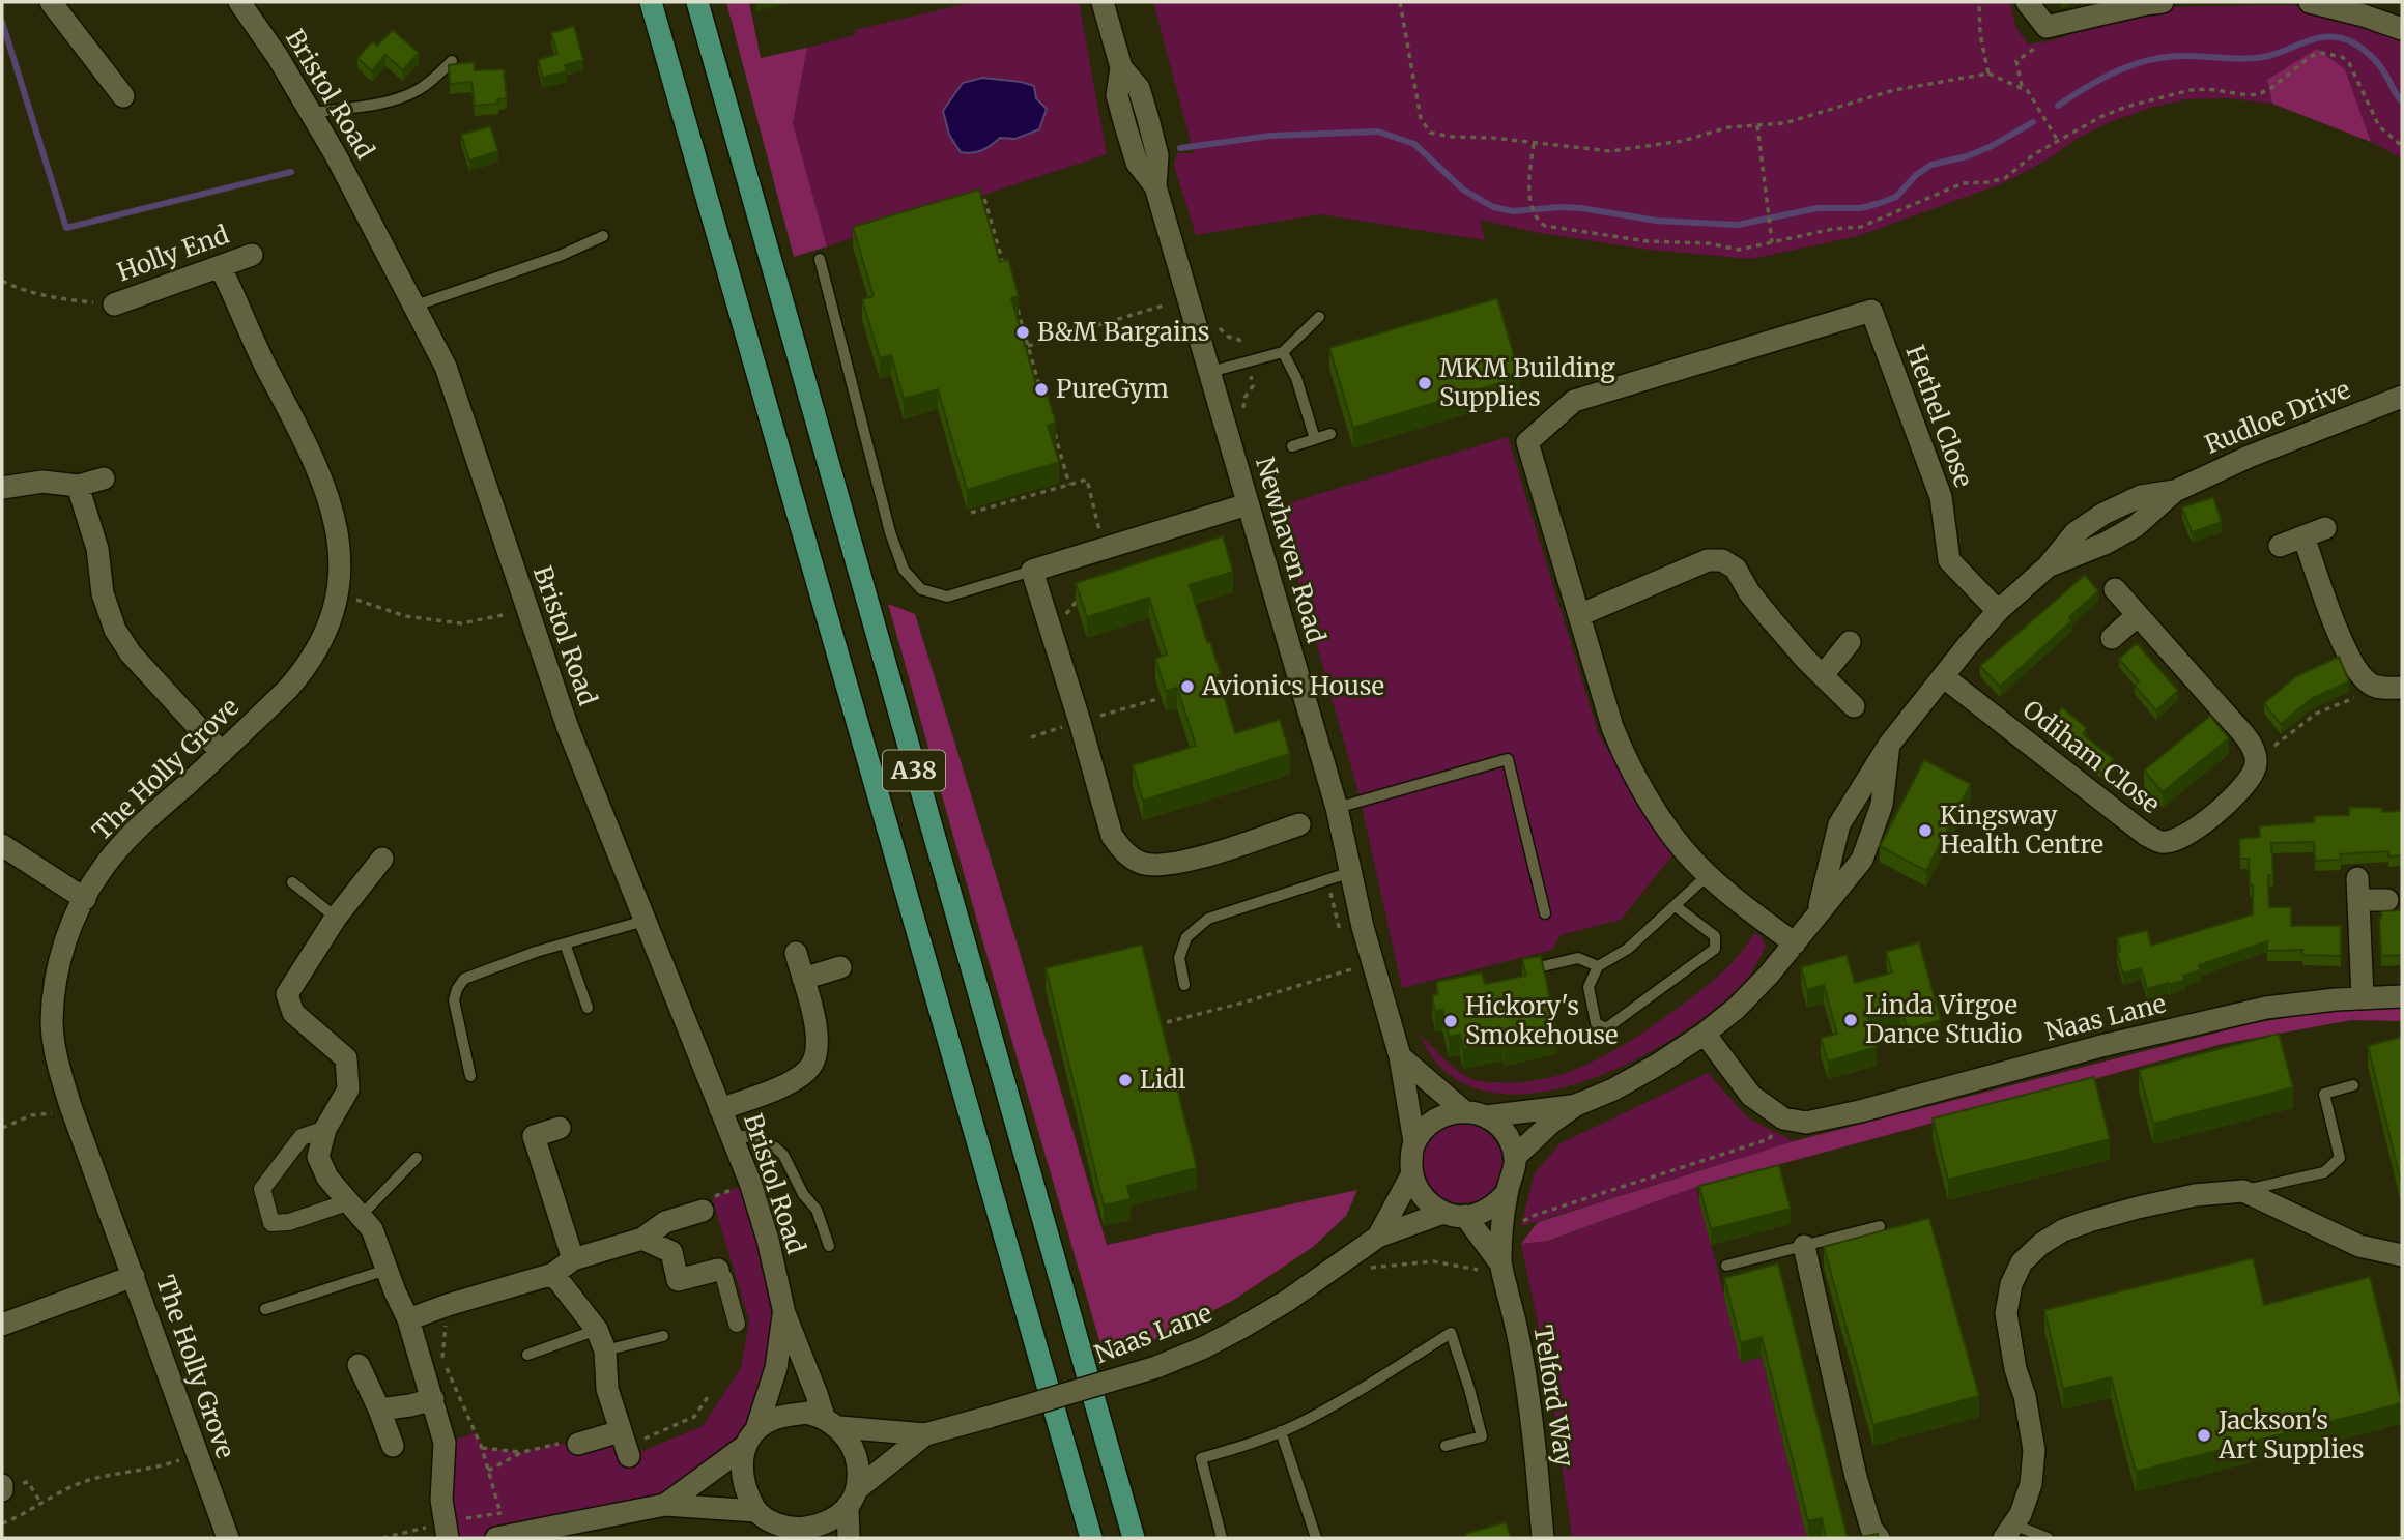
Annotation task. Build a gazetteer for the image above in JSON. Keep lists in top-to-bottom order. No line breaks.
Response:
{"streets":{"highway":["A38"],"street":["Bristol Road","Holly End","Hethel Close","Rudloe Drive","Newhaven Road","Odiham Close","The Holly Grove","Naas Lane","Telford Way"]},"crossings":[["Bristol Road","Naas Lane"],["Holly End","The Holly Grove"],["Hethel Close","Rudloe Drive"],["Rudloe Drive","Odiham Close"],["Newhaven Road","Naas Lane"],["Newhaven Road","Telford Way"],["Naas Lane","Telford Way"]],"places":["B&M Bargains","MKM Building Supplies","PureGym","Avionics House","Kingsway Health Centre","Linda Virgoe Dance Studio","Hickory's Smokehouse","Lidl","Jackson's Art Supplies"]}
